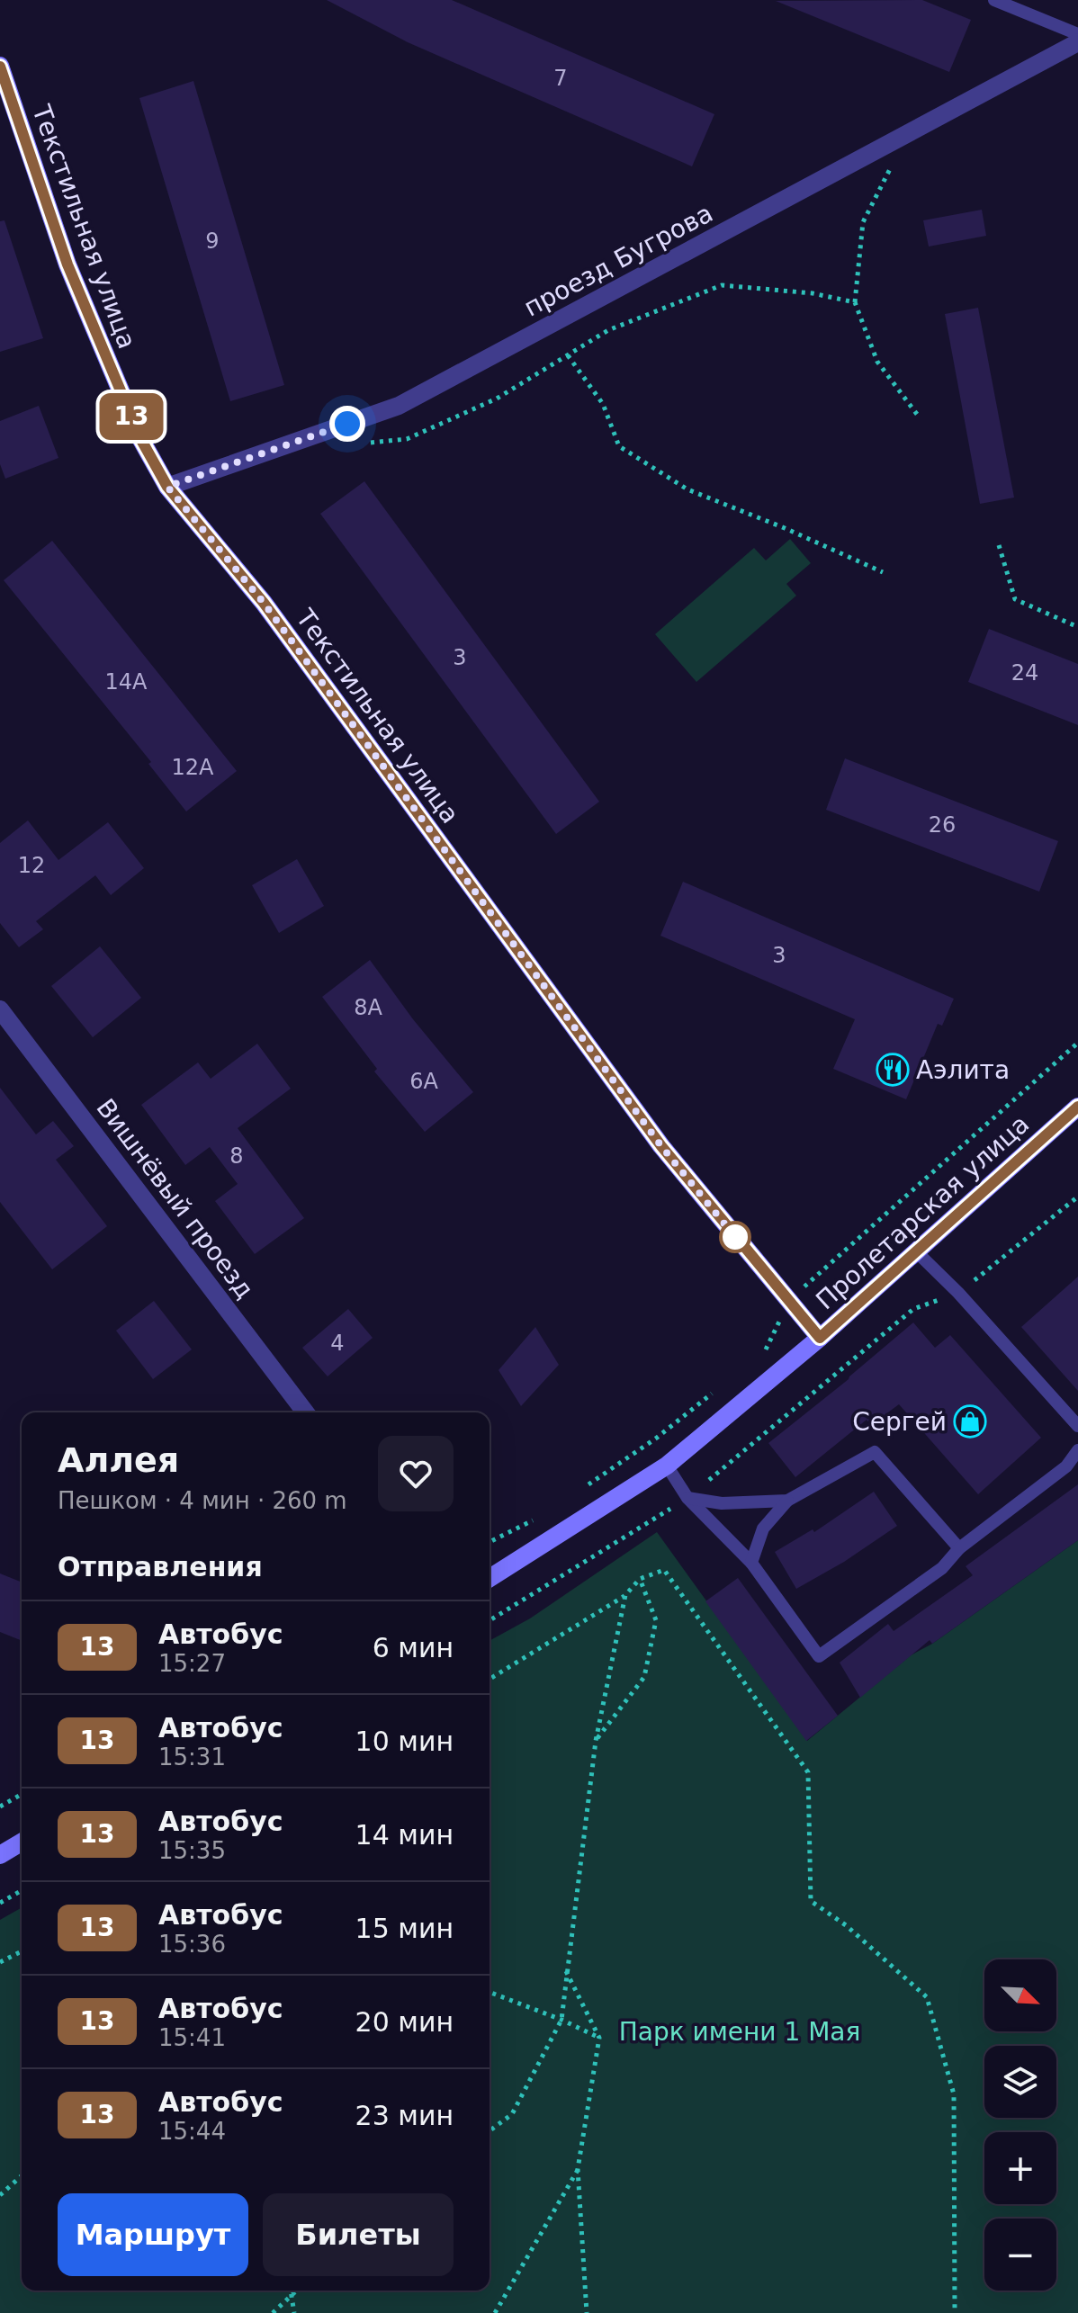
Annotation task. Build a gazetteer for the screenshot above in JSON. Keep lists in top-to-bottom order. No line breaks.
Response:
{"streets":{"street":["Текстильная улица","проезд Бугрова","Вишнёвый проезд","Пролетарская улица"]},"crossings":[["Текстильная улица","проезд Бугрова"],["Текстильная улица","Пролетарская улица"]],"parks":["Парк имени 1 Мая"],"places":{"restaurant":["Аэлита"],"shop":["Сергей"]},"lines":["bus line 13"],"house_numbers":["7","9","3","24","14А","12А","26","12","3","8А","6А","8","4"],"north":"bottom right","page":{"on_map":"13","heading":[["Аллея","Пешком · 4 мин · 260 m"],"Отправления"],"list":[{"mark":"13","name":"Автобус","note":"15:27","value":"6 мин"},{"mark":"13","name":"Автобус","note":"15:31","value":"10 мин"},{"mark":"13","name":"Автобус","note":"15:35","value":"14 мин"},{"mark":"13","name":"Автобус","note":"15:36","value":"15 мин"},{"mark":"13","name":"Автобус","note":"15:41","value":"20 мин"},{"mark":"13","name":"Автобус","note":"15:44","value":"23 мин"}],"map_buttons":["+","−"],"buttons":["Маршрут","Билеты"]}}
